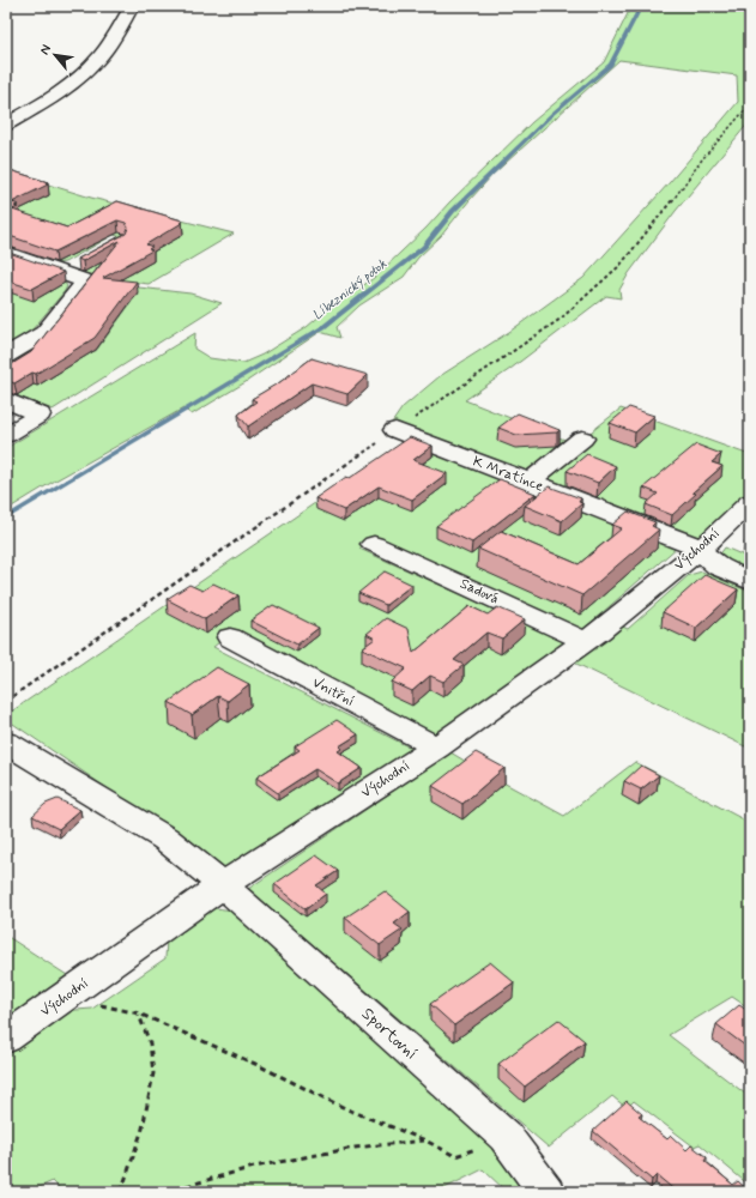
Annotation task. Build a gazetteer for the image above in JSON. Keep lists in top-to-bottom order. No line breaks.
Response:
{"streets":{"street":["K Mratínce","Východní","Sadová","Vnitřní","Sportovní"]},"crossings":[["K Mratínce","Východní"],["Východní","Sadová"],["Východní","Vnitřní"],["Východní","Sportovní"]],"water":["Líbeznický potok"],"north":"top left"}
